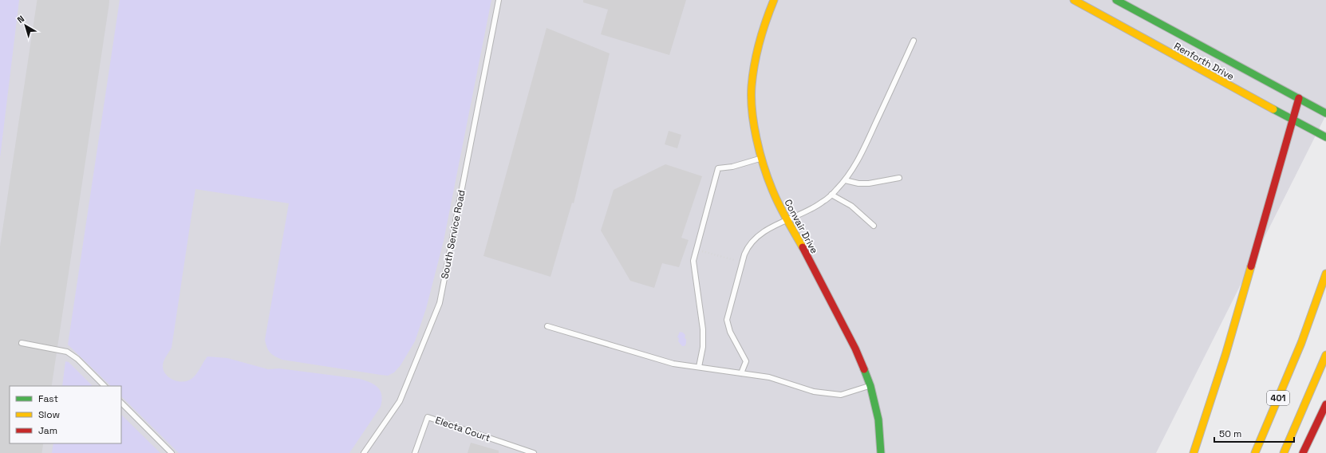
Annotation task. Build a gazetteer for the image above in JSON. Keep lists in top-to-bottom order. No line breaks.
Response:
{"streets":{"main road":["Renforth Drive","Convair Drive","401"],"lane":["South Service Road","Electa Court"]},"legend":["Fast","Slow","Jam"],"scale_bar":"50 m","north":"top left"}
